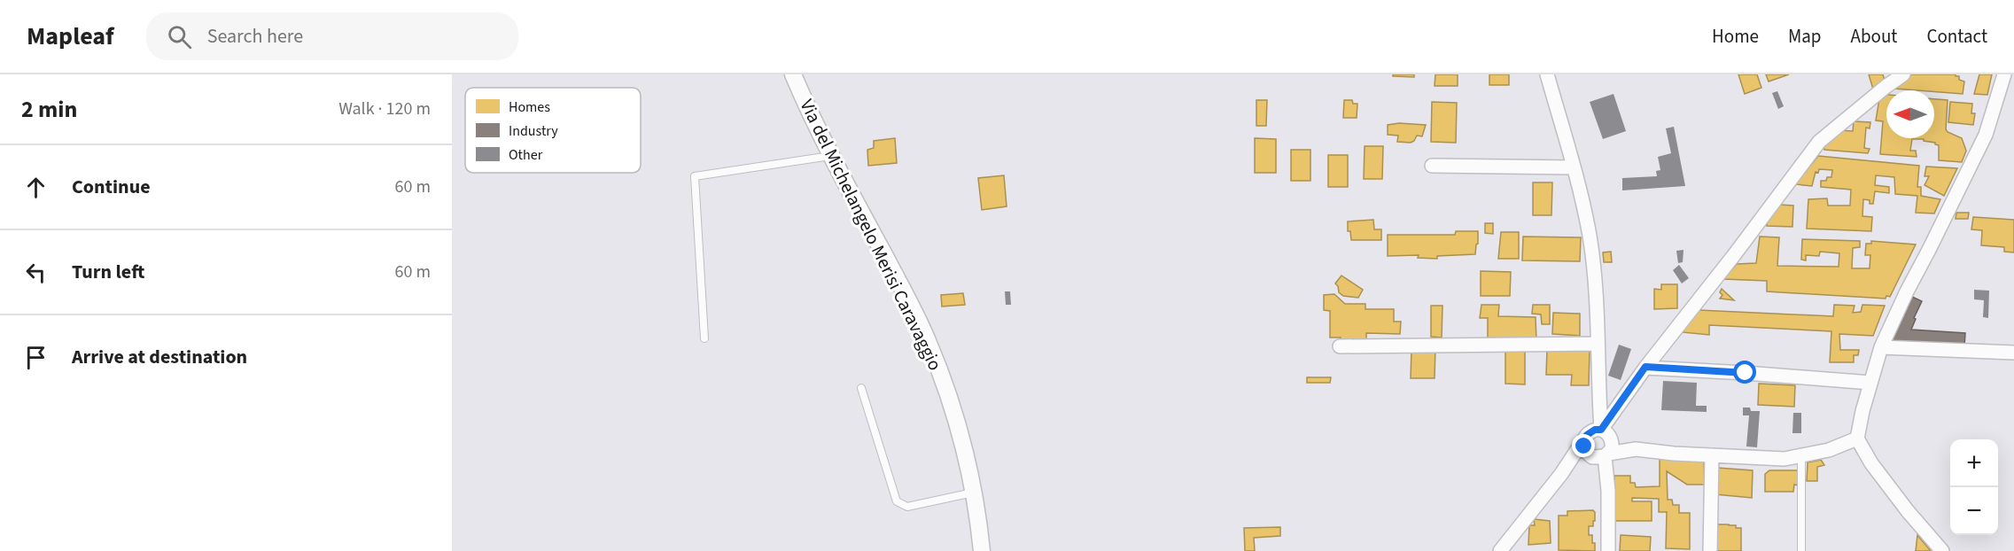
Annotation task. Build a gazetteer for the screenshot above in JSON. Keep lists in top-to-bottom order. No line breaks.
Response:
{"streets":{"street":["Via del Michelangelo Merisi Caravaggio"]},"legend":["Homes","Industry","Other"],"north":"left","page":{"header":"Mapleaf","search":"Search here","nav":["Home","Map","About","Contact"],"heading":["2 min","Walk · 120 m"],"list":[["Continue","60 m"],["Turn left","60 m"],"Arrive at destination"],"map_buttons":["+","−"]}}
